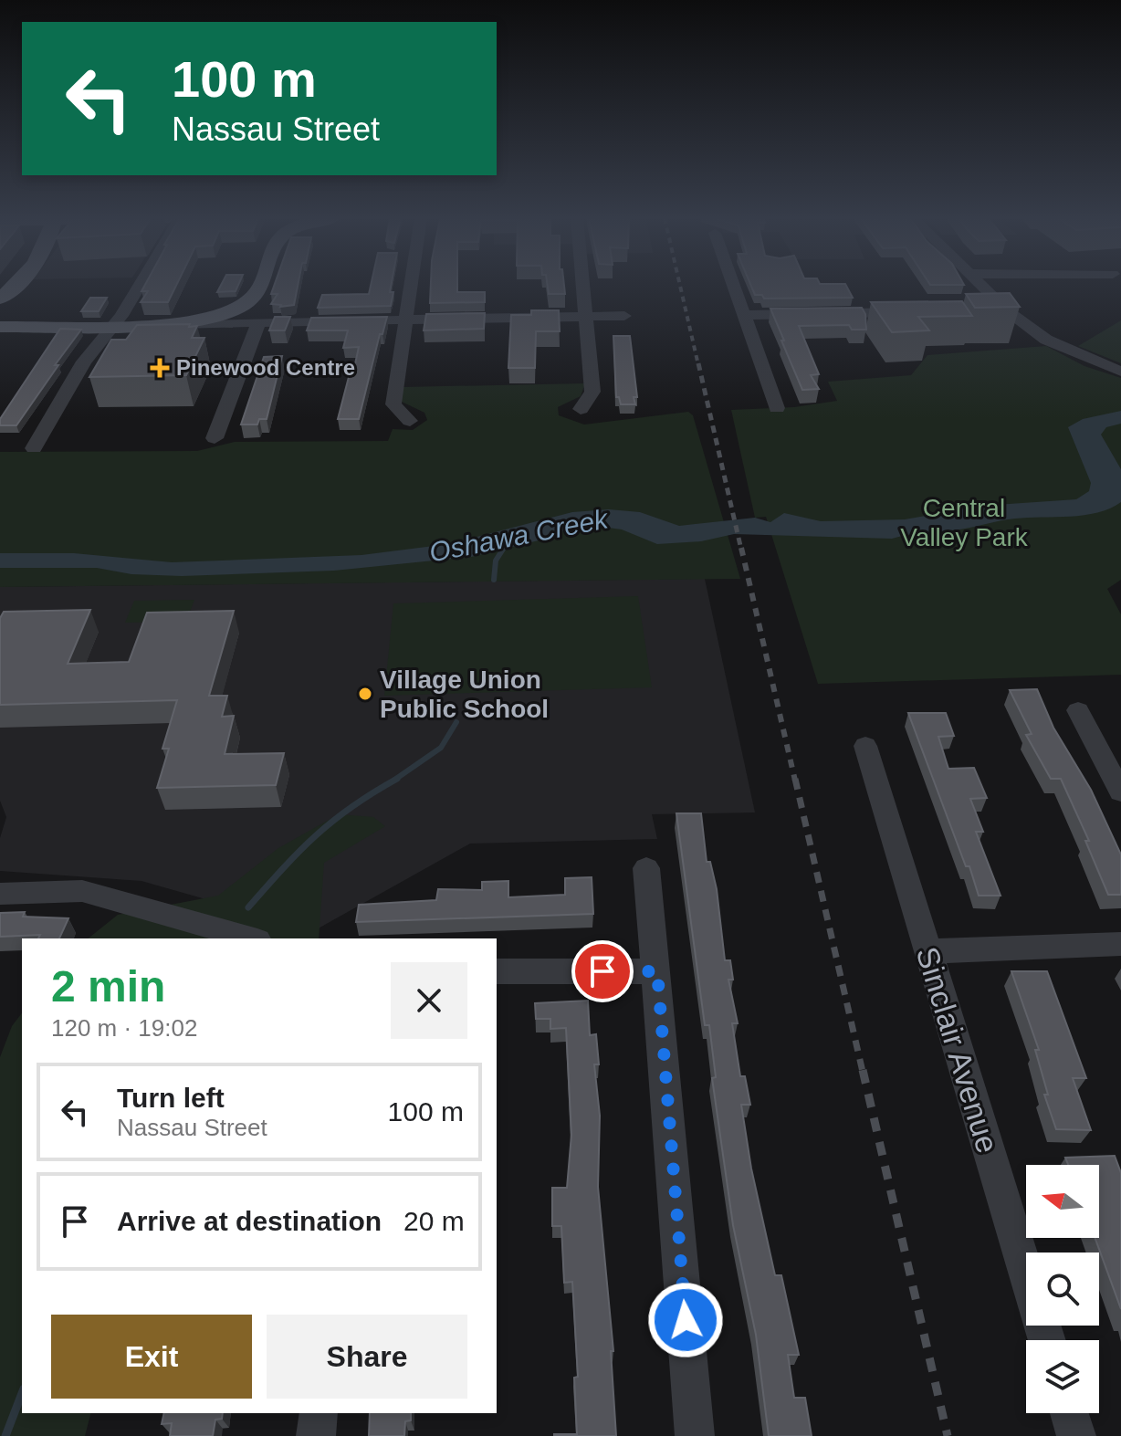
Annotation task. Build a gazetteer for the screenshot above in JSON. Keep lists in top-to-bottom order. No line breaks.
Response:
{"streets":{"street":["Sinclair Avenue"]},"water":["Oshawa Creek"],"parks":["Central Valley Park"],"places":{"health":["Pinewood Centre"],"other":["Village Union Public School"]},"north":"left","page":{"turn":["100 m","Nassau Street"],"heading":["2 min","120 m · 19:02"],"list":[{"name":"Turn left","note":"Nassau Street","value":"100 m"},{"name":"Arrive at destination","value":"20 m"}],"buttons":["Exit","Share"]}}
